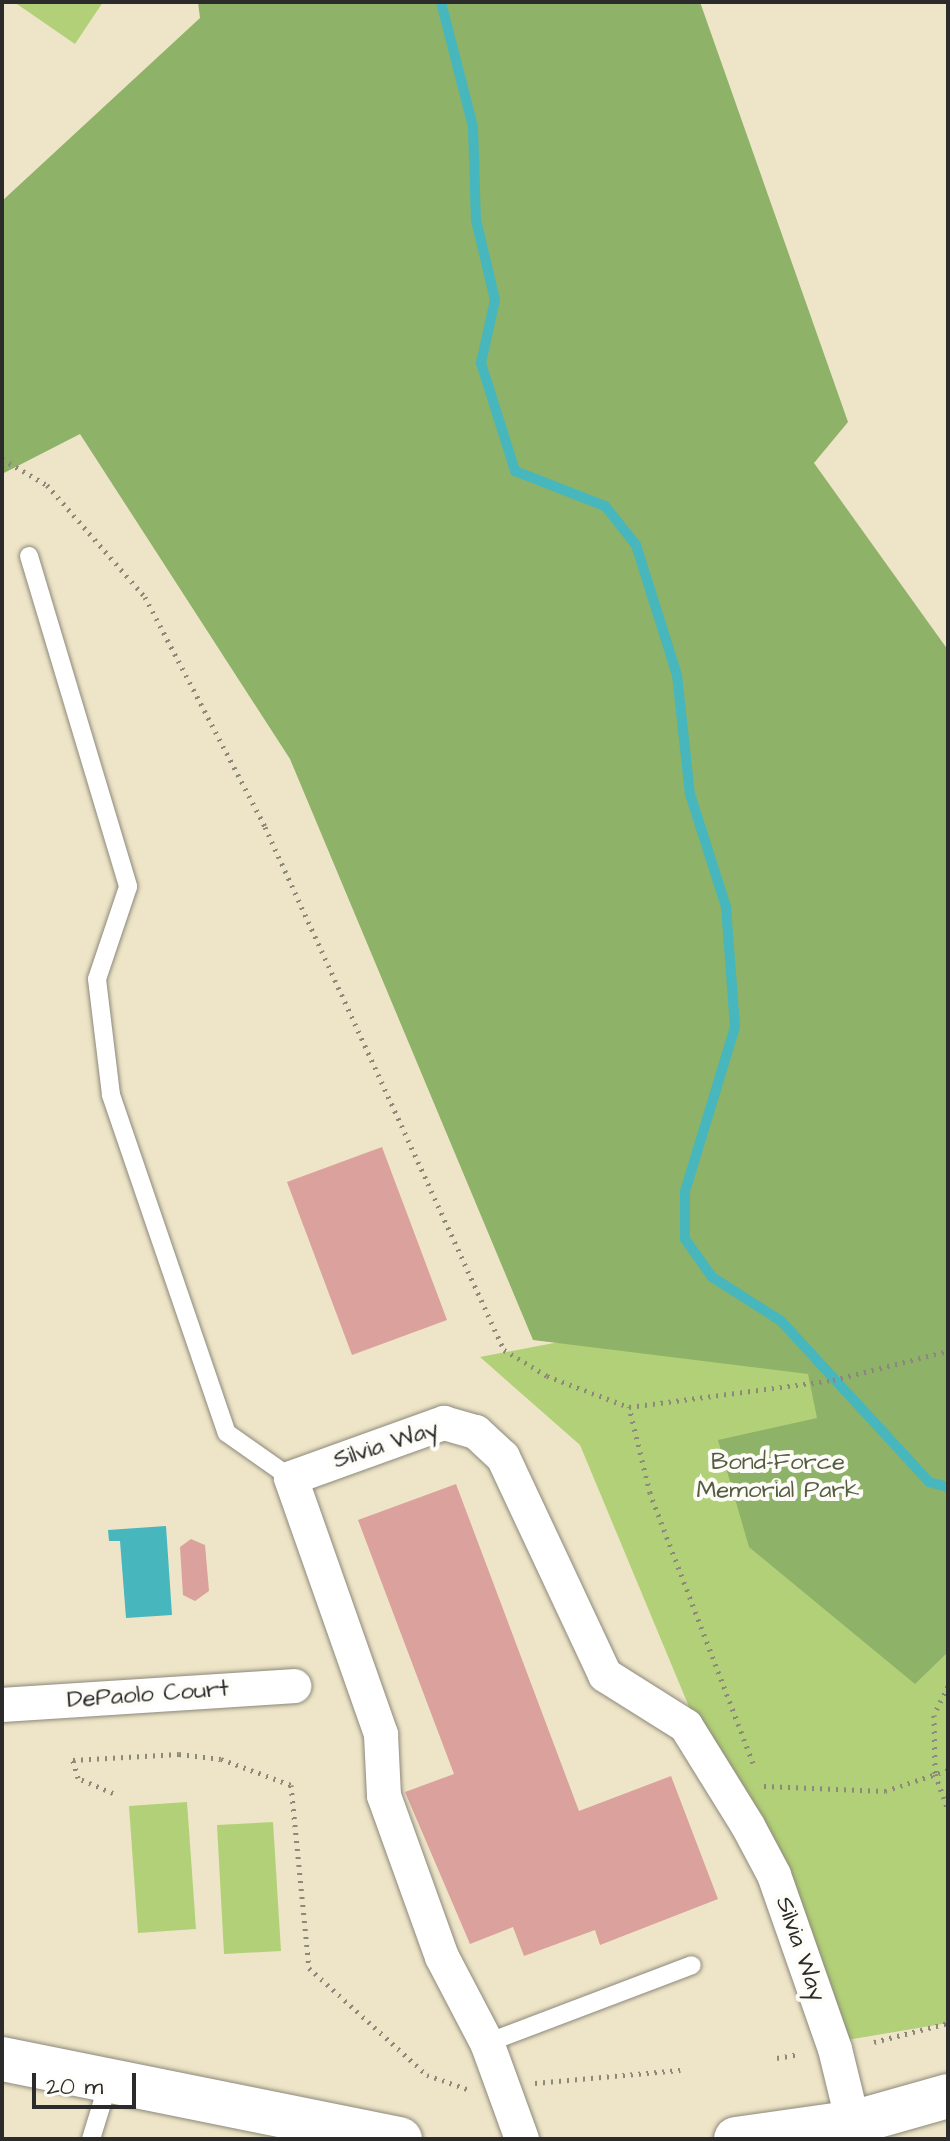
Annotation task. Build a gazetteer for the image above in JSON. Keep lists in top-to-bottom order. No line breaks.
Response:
{"streets":{"street":["Silvia Way","DePaolo Court"]},"parks":["Bond-Force Memorial Park"],"scale_bar":"20 m"}
